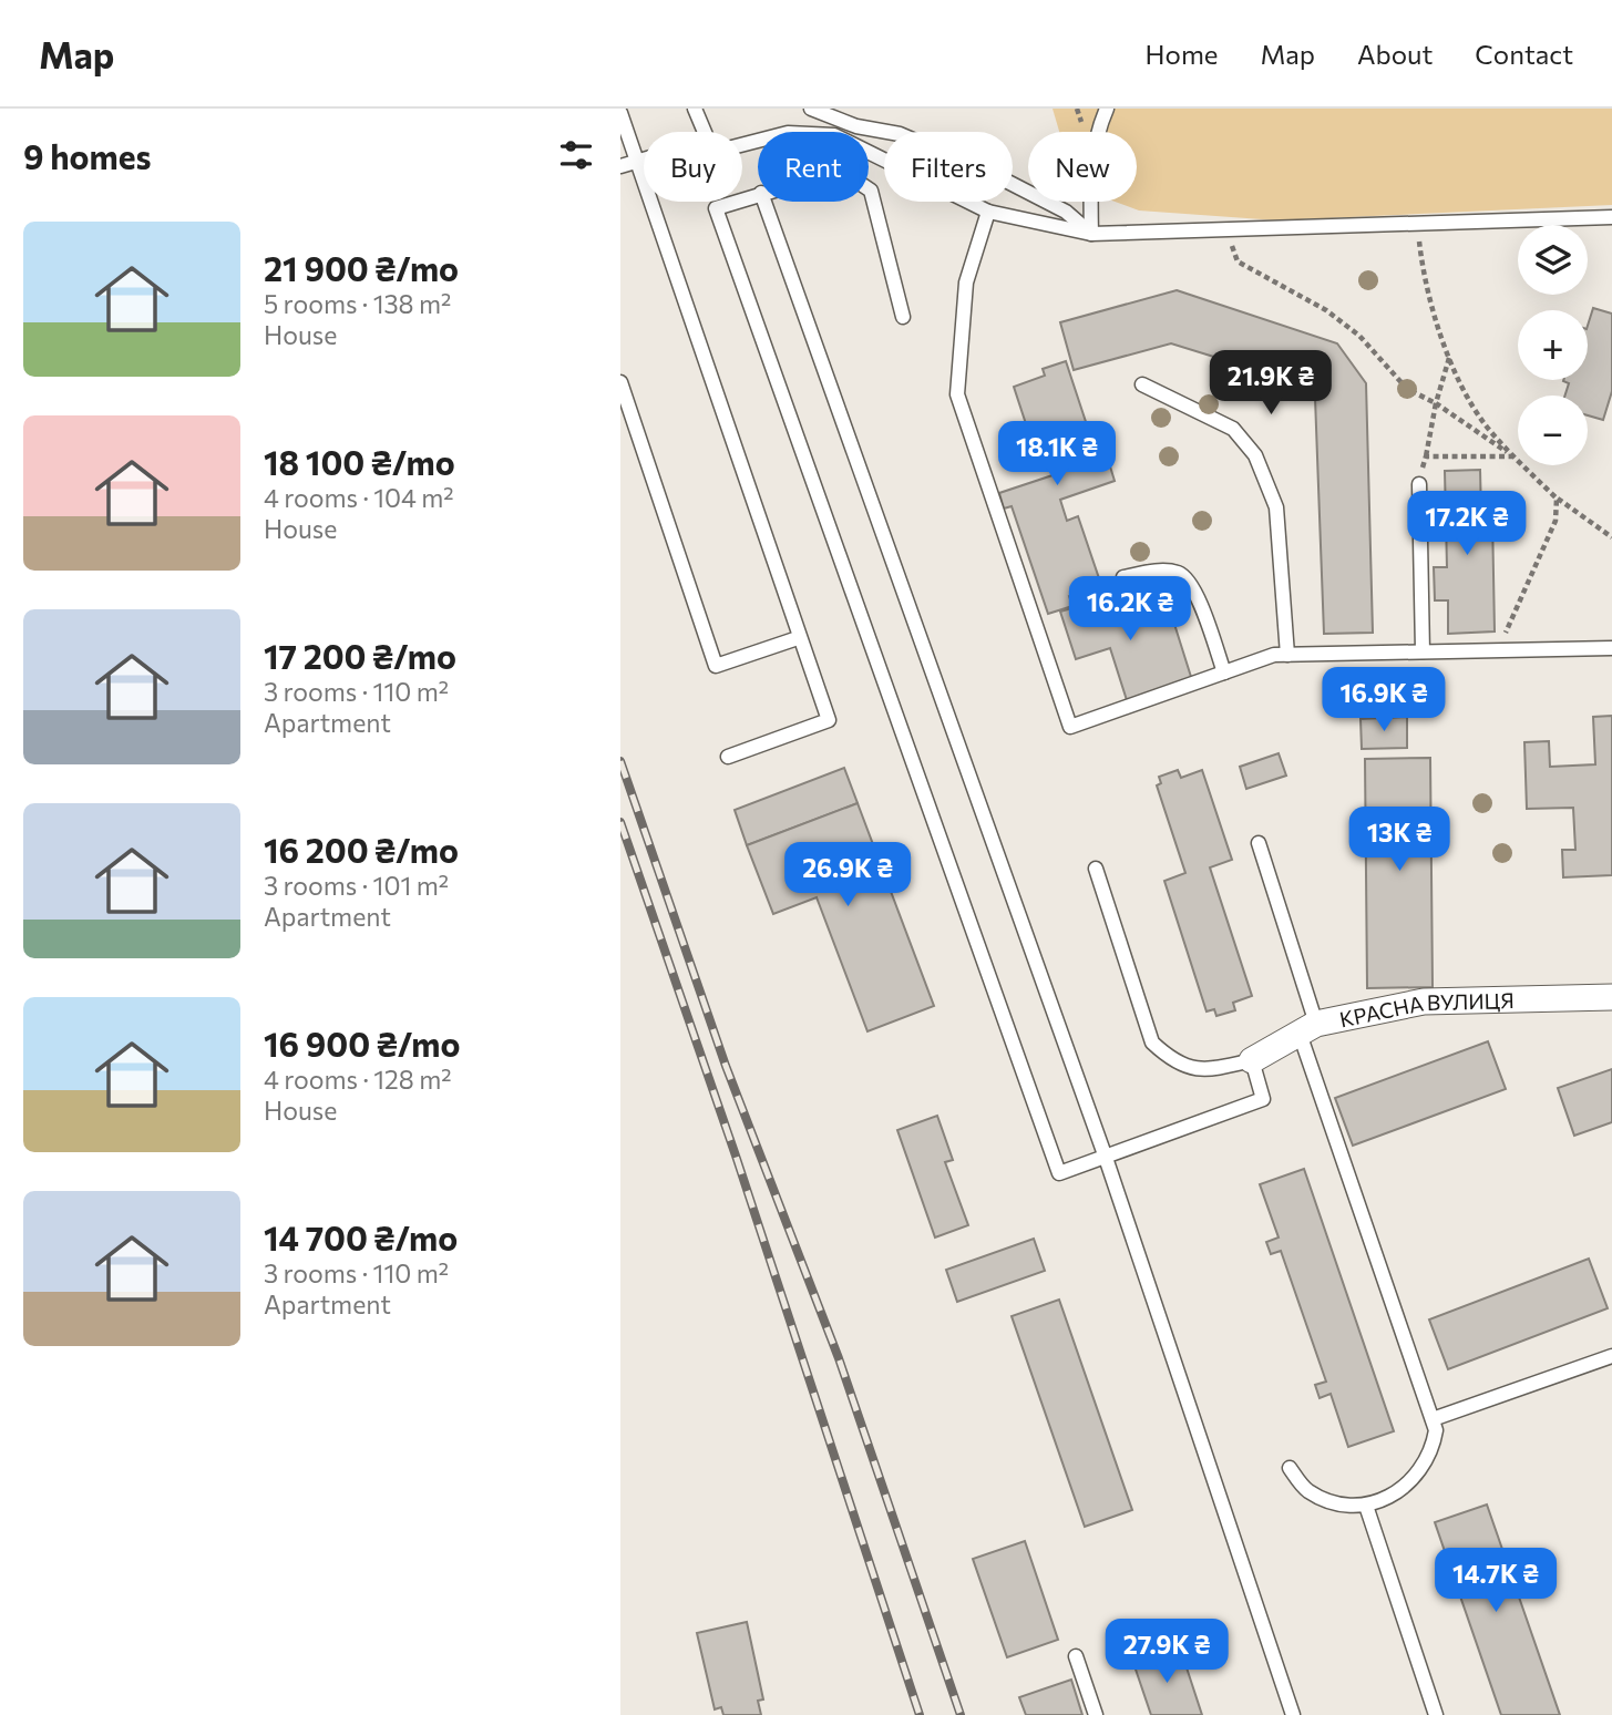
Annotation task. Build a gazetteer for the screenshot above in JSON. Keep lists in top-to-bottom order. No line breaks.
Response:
{"streets":{"street":["КРАСНА ВУЛИЦЯ"]},"page":{"header":"Map","nav":["Home","Map","About","Contact"],"heading":"9 homes","chip":["Buy","Rent","Filters","New"],"list":[{"name":"21 900 ₴/mo","note":"5 rooms · 138 m² · House"},{"name":"18 100 ₴/mo","note":"4 rooms · 104 m² · House"},{"name":"17 200 ₴/mo","note":"3 rooms · 110 m² · Apartment"},{"name":"16 200 ₴/mo","note":"3 rooms · 101 m² · Apartment"},{"name":"16 900 ₴/mo","note":"4 rooms · 128 m² · House"},{"name":"14 700 ₴/mo","note":"3 rooms · 110 m² · Apartment"}],"map_buttons":["+","−"],"price":["21.9K ₴","18.1K ₴","17.2K ₴","16.2K ₴","16.9K ₴","13K ₴","26.9K ₴","14.7K ₴","27.9K ₴"]}}
